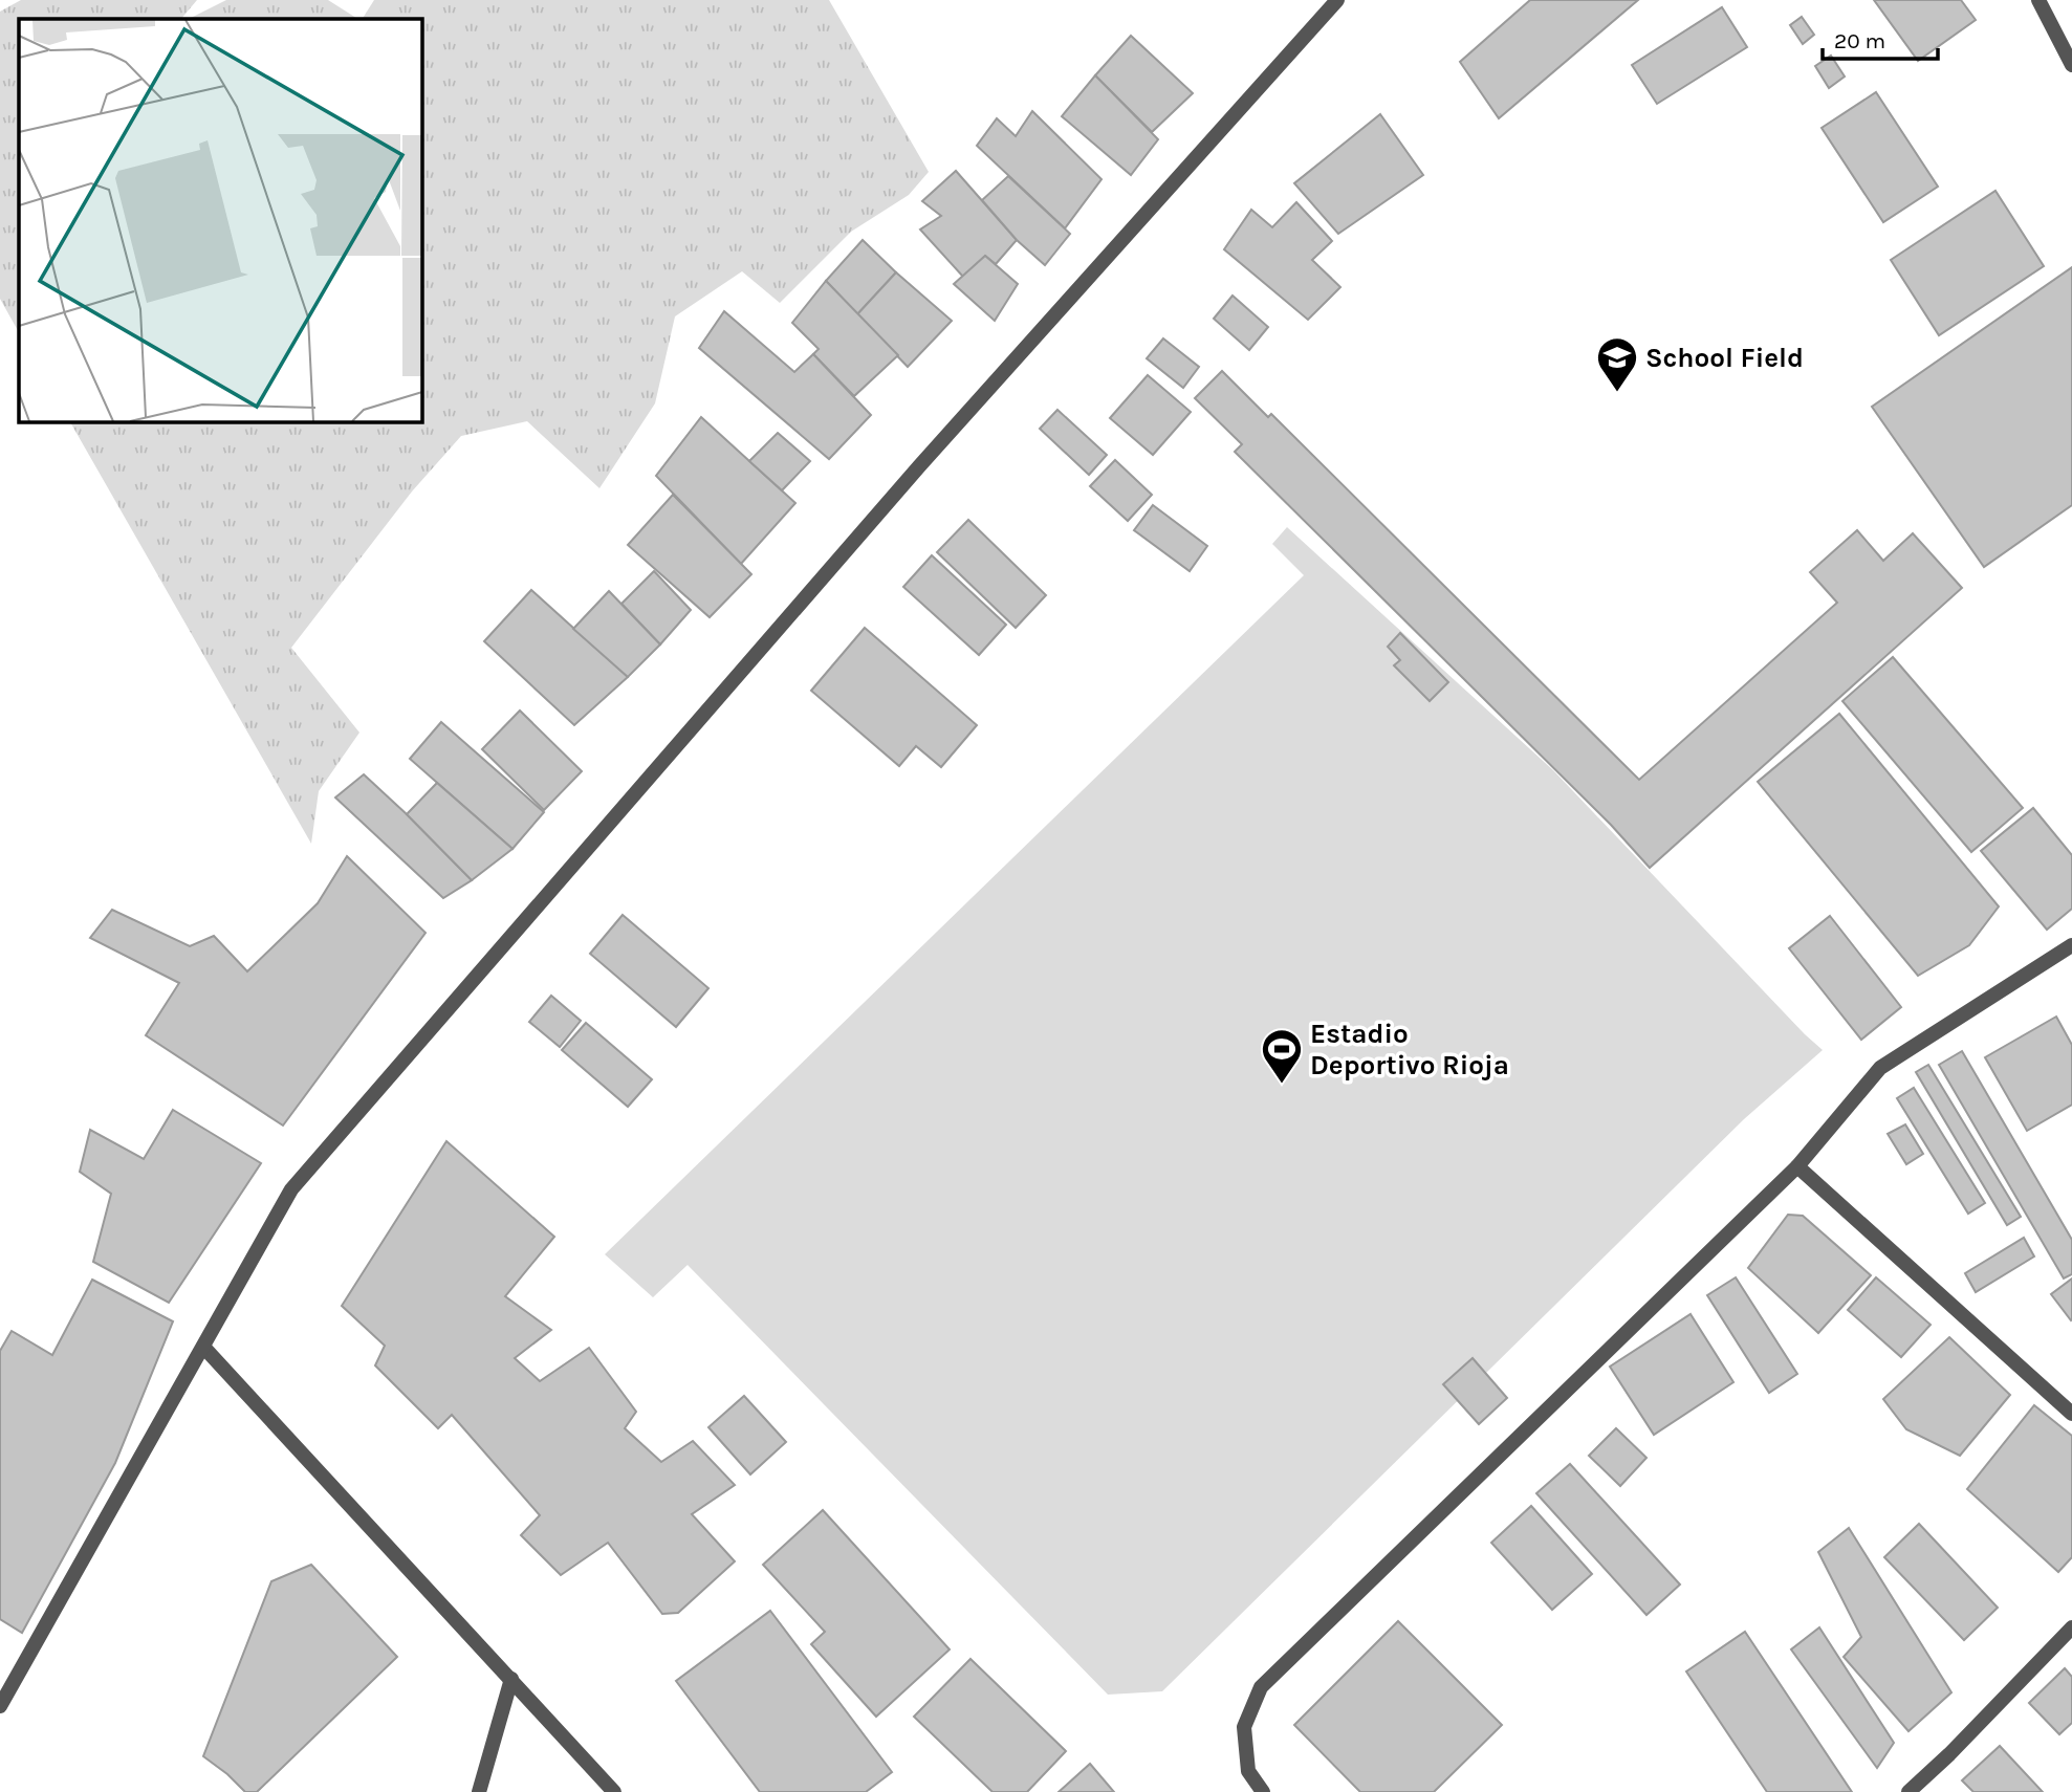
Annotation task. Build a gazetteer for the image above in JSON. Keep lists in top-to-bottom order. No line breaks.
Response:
{"places":{"school or university":["School Field"],"sports":["Estadio Deportivo Rioja"]},"scale_bar":"20 m"}
